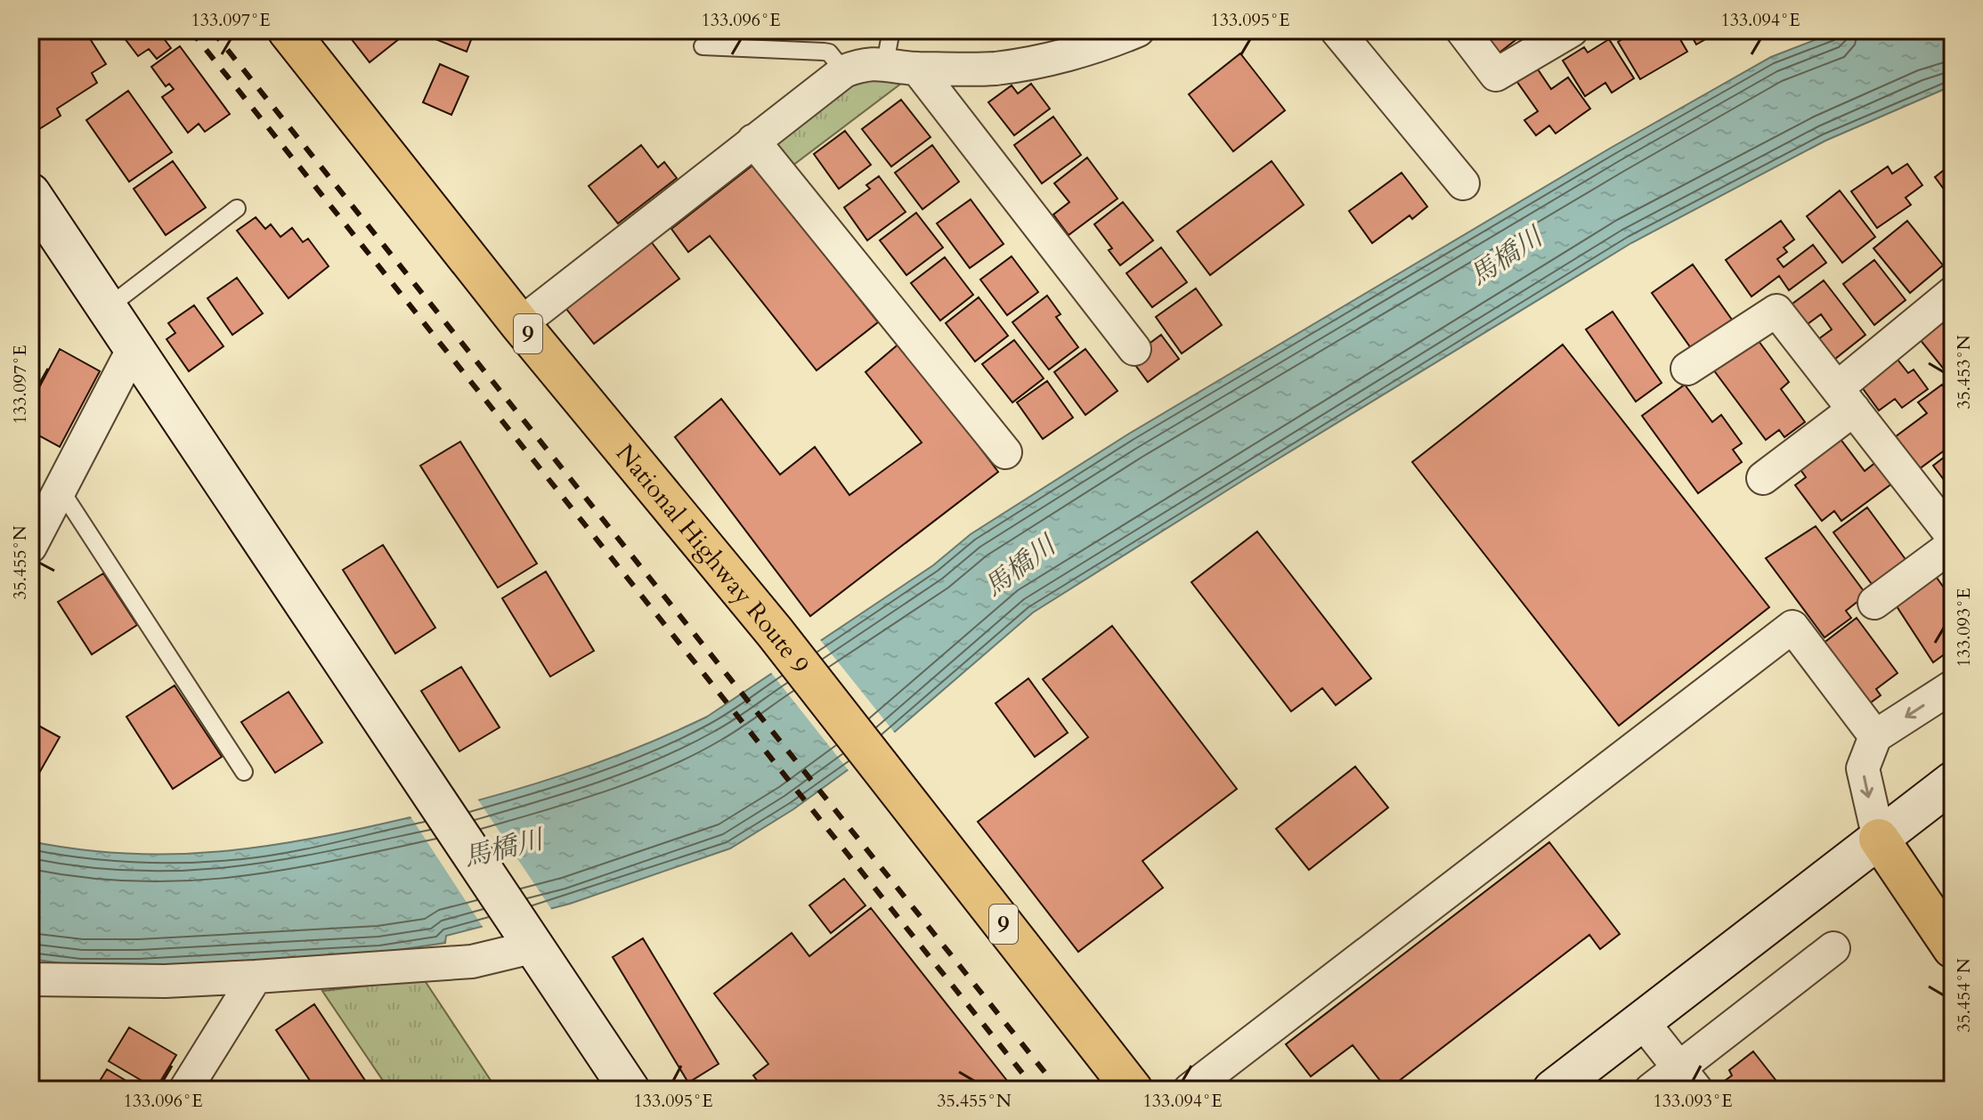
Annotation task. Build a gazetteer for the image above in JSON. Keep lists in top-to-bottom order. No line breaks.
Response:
{"streets":{"highway":["9","National Highway Route 9"]},"water":["馬橋川"],"coordinates":["133.097°E","133.096°E","133.095°E","133.094°E","35.453°N","35.455°N","133.093°E","35.454°N"]}
